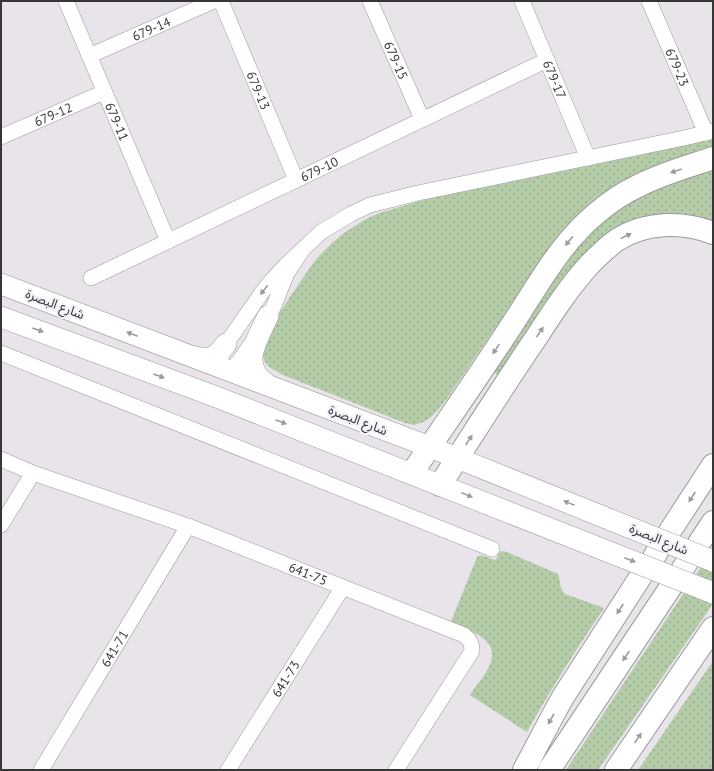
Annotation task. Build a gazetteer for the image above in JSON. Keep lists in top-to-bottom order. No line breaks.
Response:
{"streets":{"main road":["شارع البصرة"],"street":["679-14","679-15","679-23","679-17","679-13","679-12","679-11","679-10","641-75","641-71","641-73"]},"crossings":[["679-14","679-11"],["679-15","679-10"],["679-17","679-10"],["679-13","679-10"],["679-12","679-11"],["679-11","679-10"],["641-75","641-71"],["641-75","641-73"]]}
